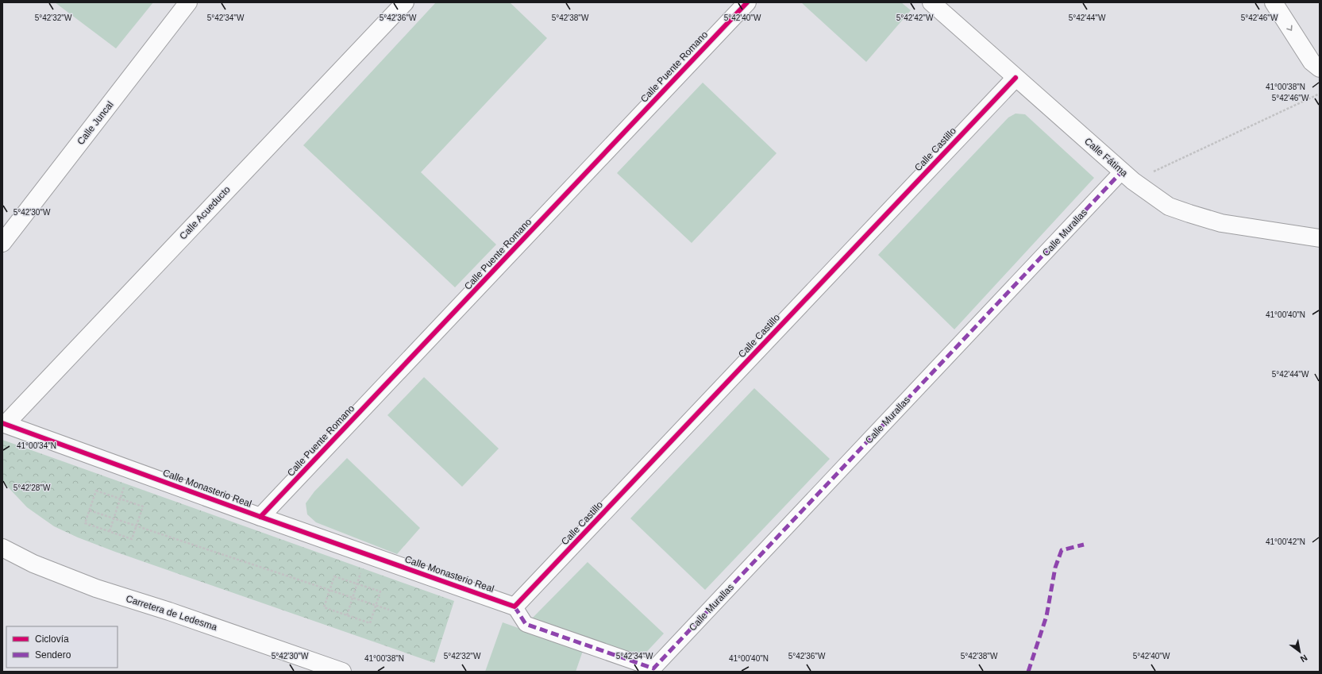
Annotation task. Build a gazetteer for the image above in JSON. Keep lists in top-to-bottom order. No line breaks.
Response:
{"streets":{"street":["Calle Puente Romano","Calle Juncal","Calle Castillo","Calle Fátima","Calle Acueducto","Calle Murallas","Calle Monasterio Real","Carretera de Ledesma"]},"crossings":[["Calle Puente Romano","Calle Monasterio Real"],["Calle Castillo","Calle Fátima"],["Calle Castillo","Calle Murallas"],["Calle Castillo","Calle Monasterio Real"],["Calle Fátima","Calle Murallas"],["Calle Acueducto","Calle Monasterio Real"],["Calle Murallas","Calle Monasterio Real"]],"legend":["Ciclovía","Sendero"],"north":"bottom right","coordinates":["5°42'46\"W","5°42'32\"W","5°42'34\"W","5°42'36\"W","5°42'38\"W","5°42'40\"W","5°42'42\"W","5°42'44\"W","41°00'38\"N","5°42'30\"W","41°00'40\"N","41°00'34\"N","5°42'28\"W","41°00'42\"N"]}
